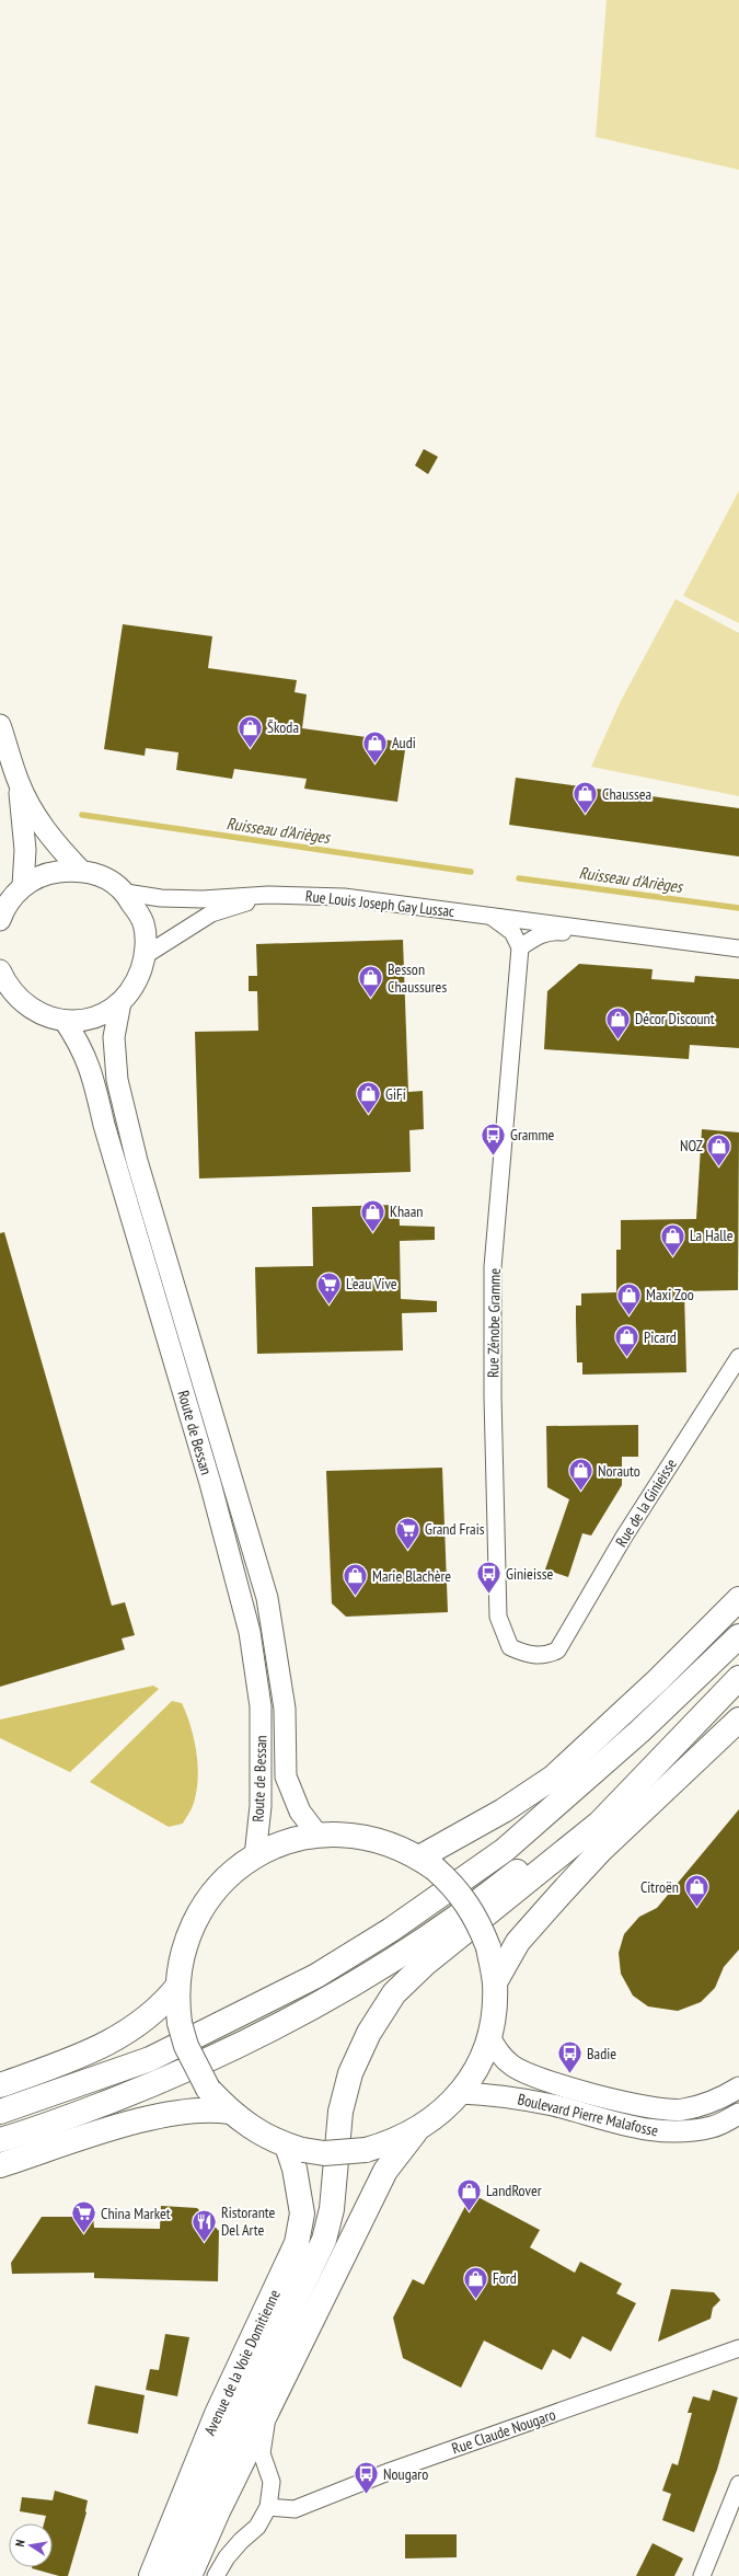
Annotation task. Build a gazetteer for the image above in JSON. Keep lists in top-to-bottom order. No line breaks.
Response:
{"streets":{"main road":["Avenue de la Voie Domitienne"],"street":["Rue Louis Joseph Gay Lussac","Rue Zénobe Gramme","Route de Bessan","Rue de la Ginieisse","Boulevard Pierre Malafosse","Rue Claude Nougaro"]},"crossings":[["Rue Louis Joseph Gay Lussac","Rue Zénobe Gramme"],["Rue Zénobe Gramme","Rue de la Ginieisse"]],"water":["Ruisseau d'Arièges"],"places":{"shop":["Škoda","Audi","Chaussea","Besson Chaussures","Décor Discount","GiFi","NOZ","Khaan","La Halle","Maxi Zoo","Picard","Norauto","Marie Blachère","Citroën","LandRover","Ford"],"bus stop":["Gramme","Ginieisse","Badie","Nougaro"],"supermarket":["L'eau Vive","Grand Frais","China Market"],"restaurant":["Ristorante Del Arte"]},"north":"left"}
